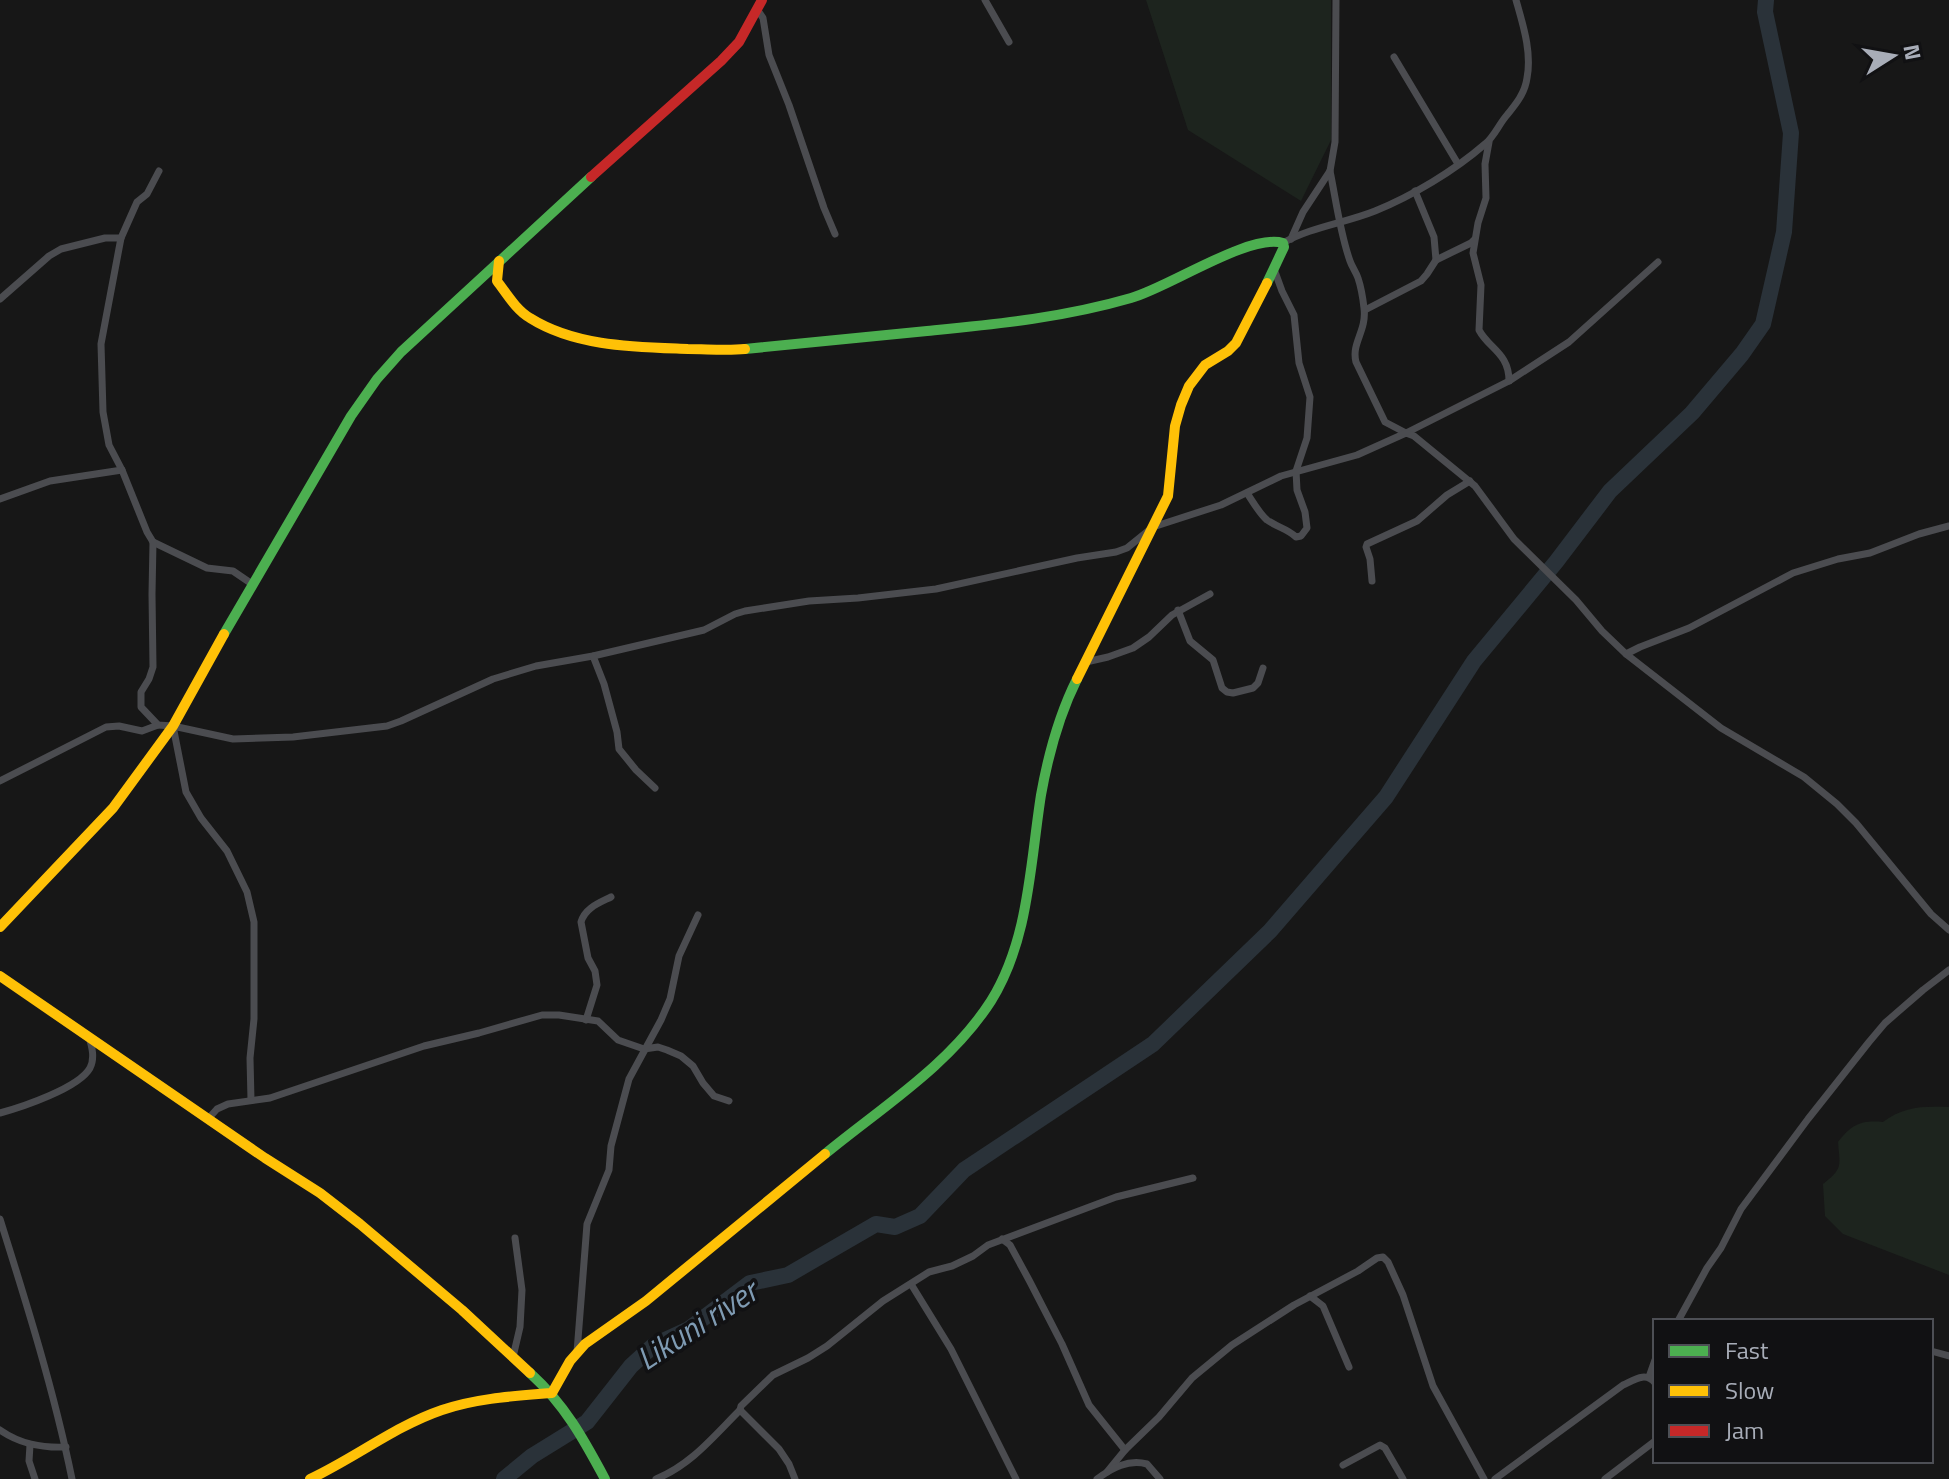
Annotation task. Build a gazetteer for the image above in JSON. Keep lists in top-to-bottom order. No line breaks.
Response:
{"water":["Likuni river"],"legend":["Fast","Slow","Jam"],"north":"right"}
